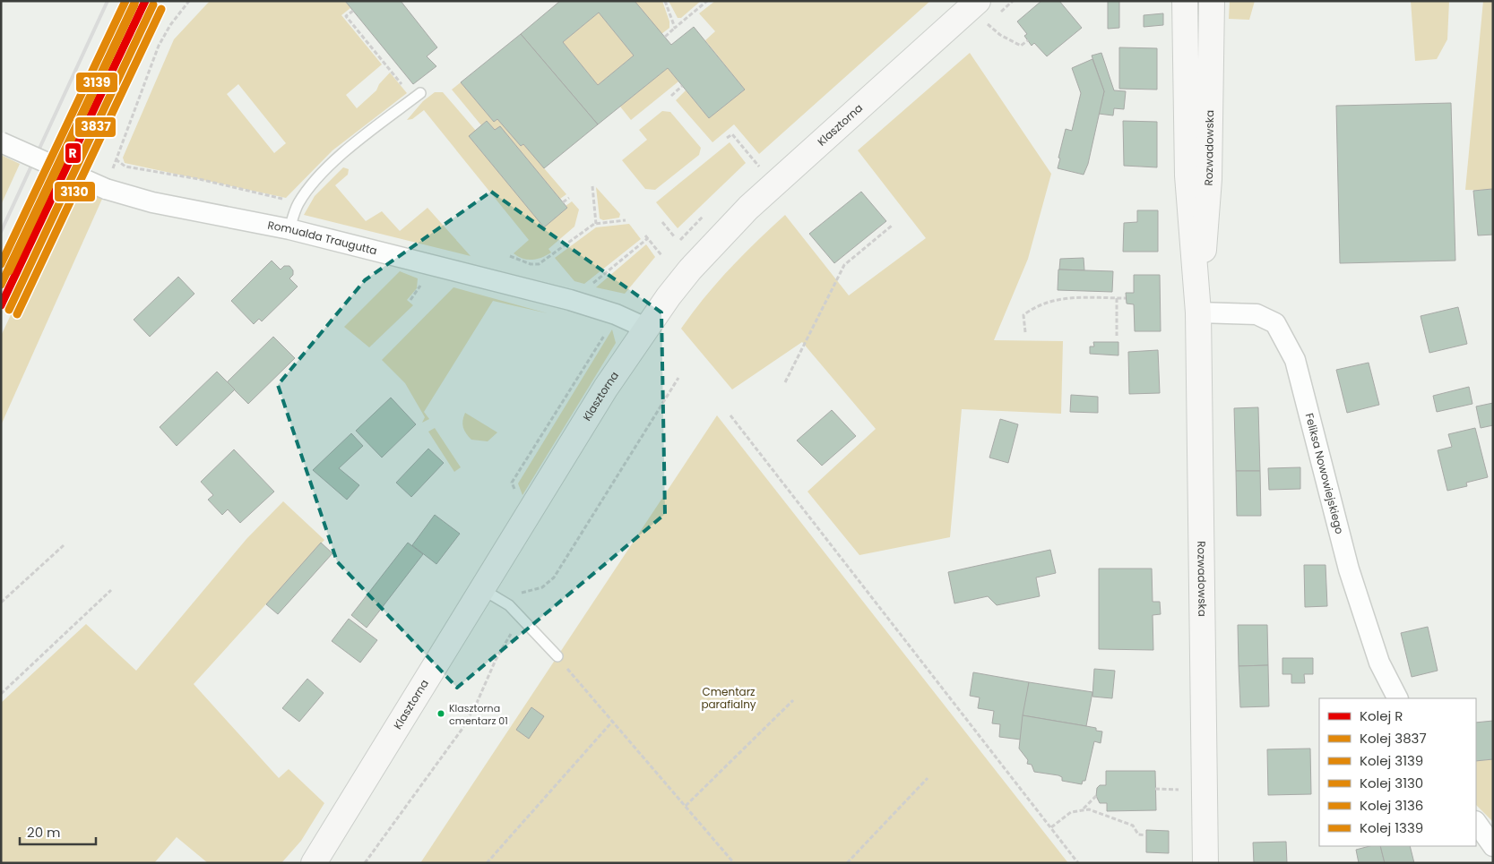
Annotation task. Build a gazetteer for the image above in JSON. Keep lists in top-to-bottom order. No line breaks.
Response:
{"streets":{"street":["Klasztorna","Rozwadowska","Romualda Traugutta","Feliksa Nowowiejskiego"]},"crossings":[["Klasztorna","Romualda Traugutta"],["Rozwadowska","Feliksa Nowowiejskiego"]],"parks":["Cmentarz parafialny"],"places":["Klasztorna cmentarz 01"],"lines":["rail line R","rail line 3139","rail line 3136","rail line 3837","rail line 1339","rail line 3130"],"legend":["Kolej R","Kolej 3837","Kolej 3139","Kolej 3130","Kolej 3136","Kolej 1339"],"scale_bar":"20 m"}
